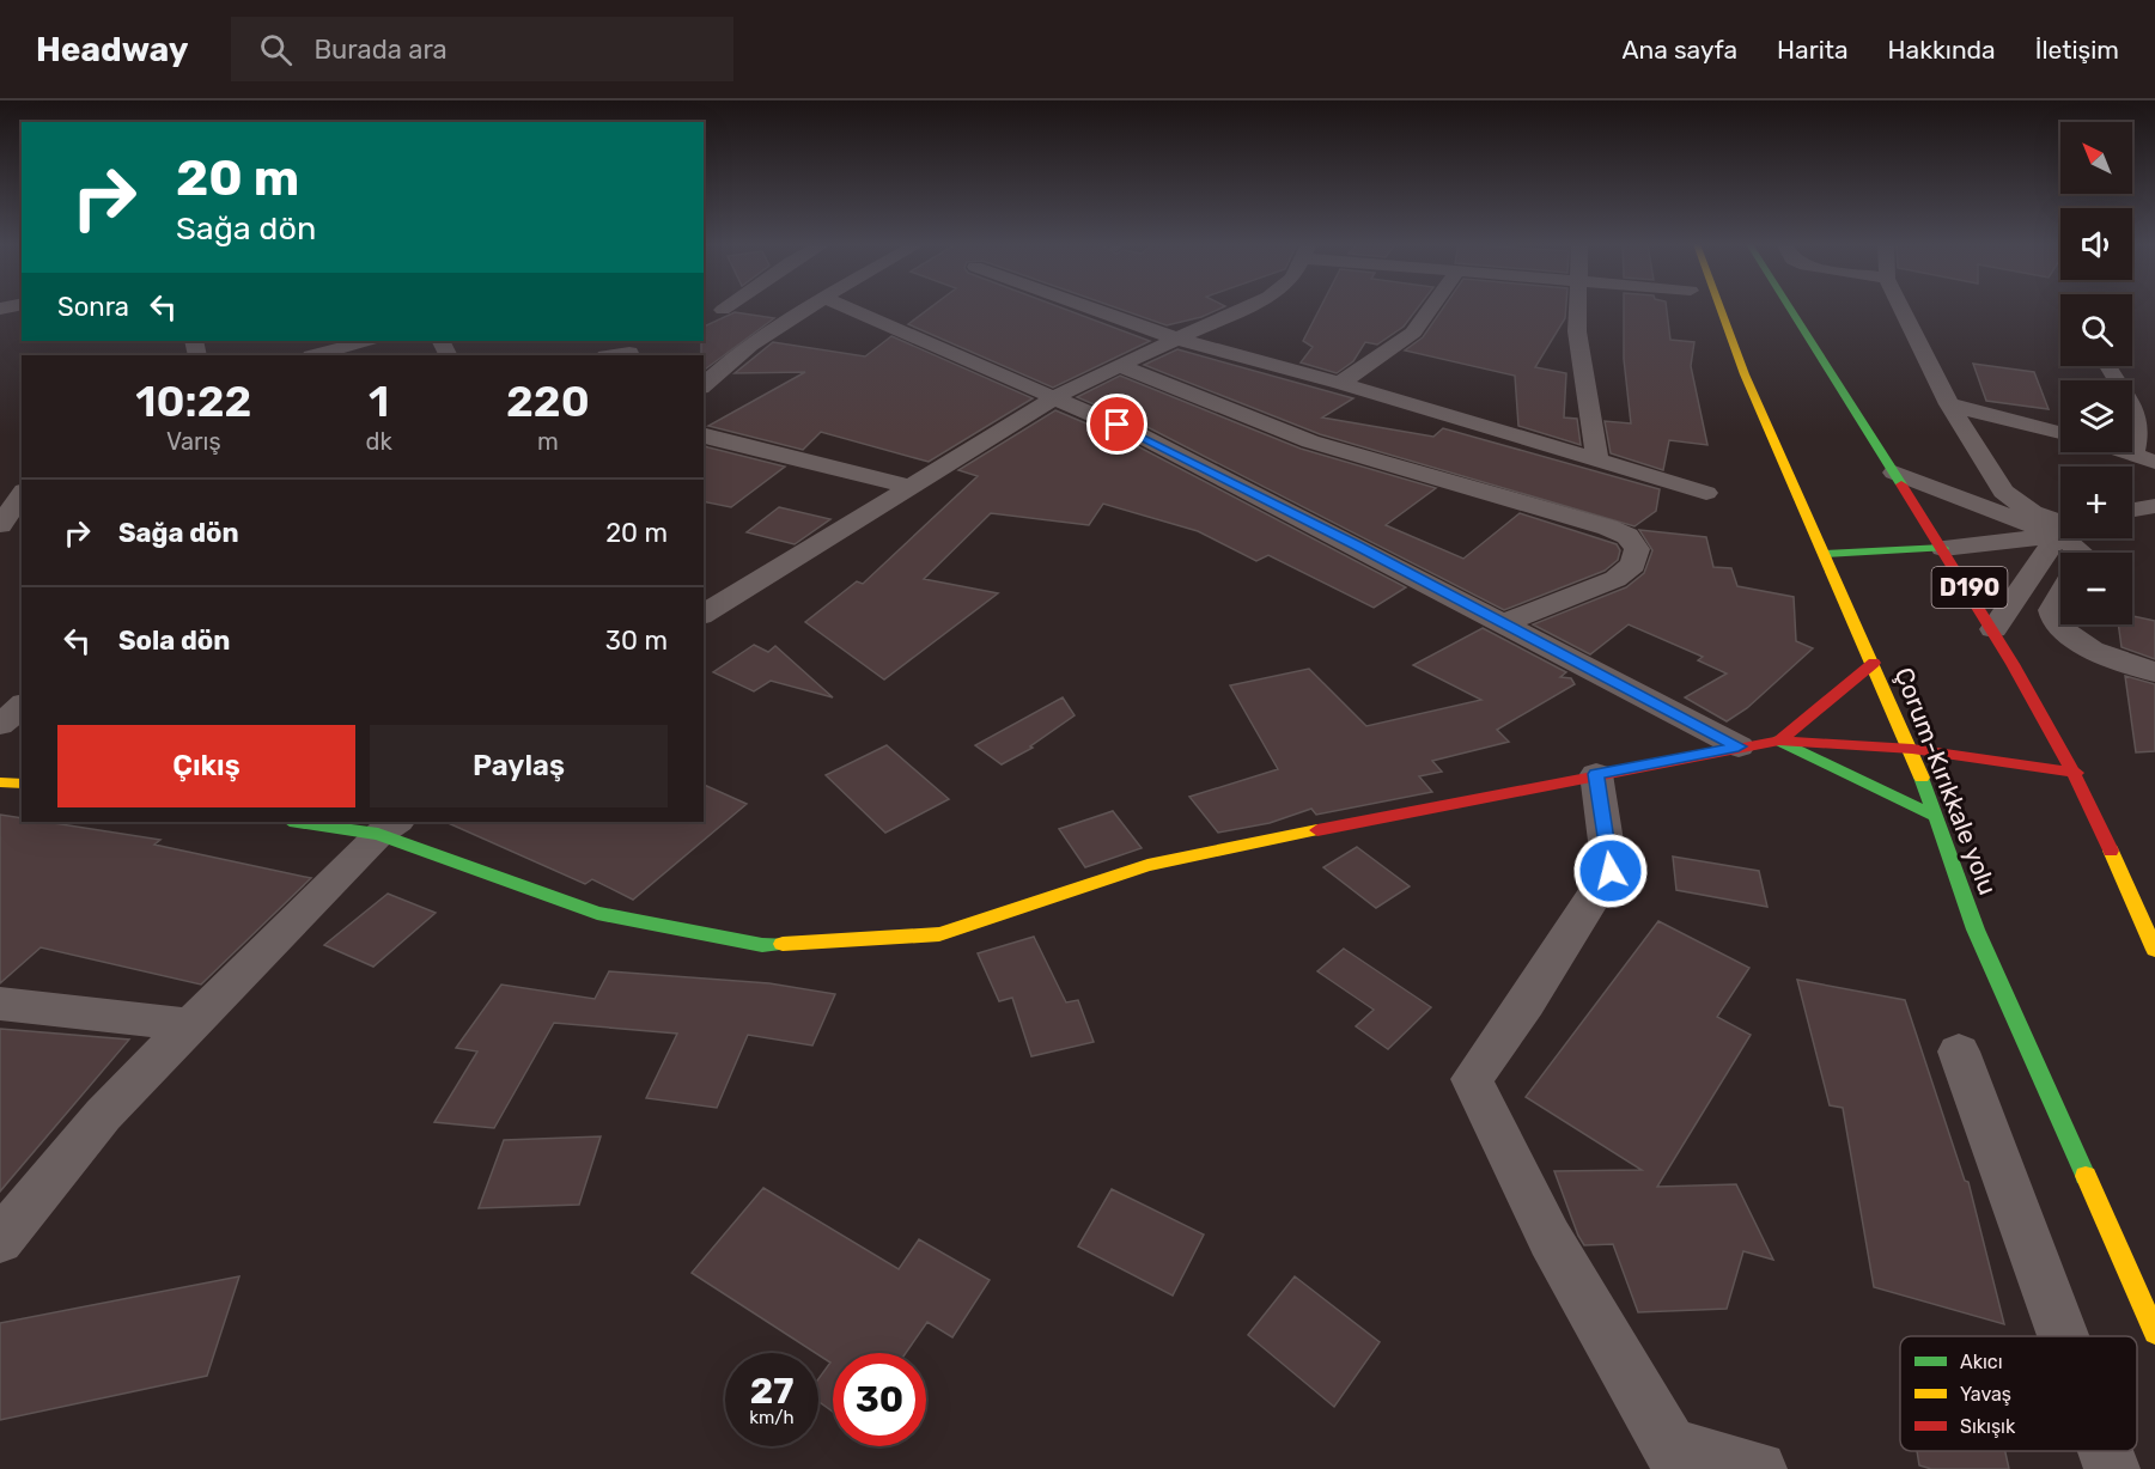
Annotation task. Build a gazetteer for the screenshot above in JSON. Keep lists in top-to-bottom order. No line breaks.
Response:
{"streets":{"main road":["D190","Çorum-Kırıkkale yolu"]},"legend":["Akıcı","Yavaş","Sıkışık"],"north":"top left","page":{"header":"Headway","search":"Burada ara","nav":["Ana sayfa","Harita","Hakkında","İletişim"],"map_buttons":["+","−"],"turn":["20 m","Sağa dön"],"then":"Sonra","eta":["10:22","Varış","1","dk","220","m"],"list":[{"name":"Sağa dön","value":"20 m"},{"name":"Sola dön","value":"30 m"}],"buttons":["Çıkış","Paylaş"],"speed":"27 km/h","limit":"30"}}
